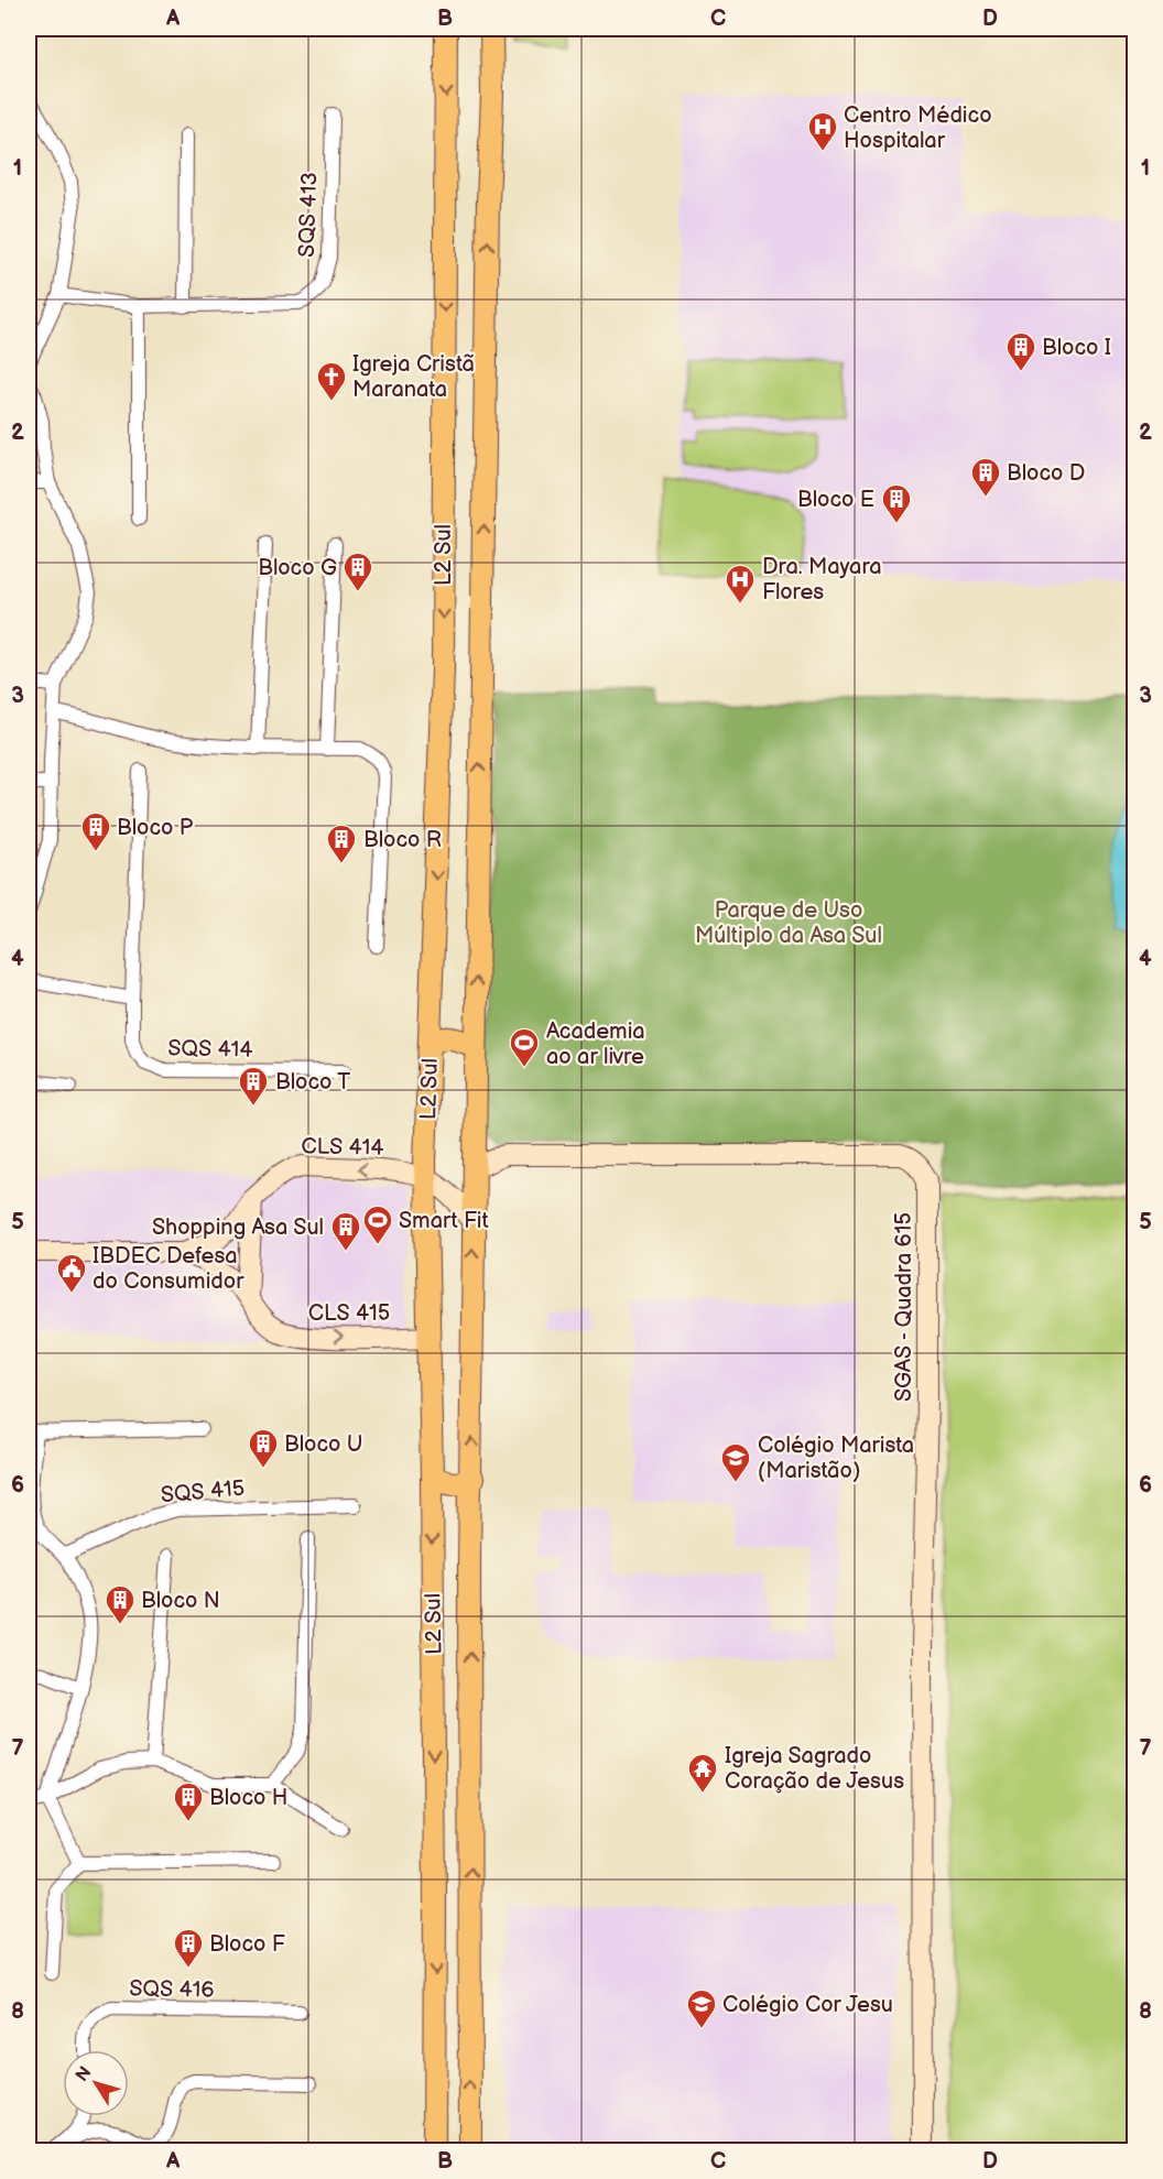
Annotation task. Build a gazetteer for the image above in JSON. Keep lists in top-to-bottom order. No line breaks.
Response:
{"streets":{"main road":["L2 Sul"],"street":["SQS 413","SQS 414","CLS 414","SGAS - Quadra 615","CLS 415","SQS 415","SQS 416"]},"crossings":[["L2 Sul","CLS 414"],["L2 Sul","SGAS - Quadra 615"],["L2 Sul","CLS 415"],["CLS 414","CLS 415"]],"one_way":["CLS 414"],"parks":["Parque de Uso Múltiplo da Asa Sul"],"places":{"hospital":["Centro Médico Hospitalar","Dra. Mayara Flores"],"building":["Bloco I","Bloco D","Bloco E","Bloco G","Bloco P","Bloco R","Bloco T","Shopping Asa Sul","Bloco U","Bloco N","Bloco H","Bloco F"],"church":["Igreja Cristã Maranata"],"sports":["Academia ao ar livre","Smart Fit"],"public building":["IBDEC Defesa do Consumidor"],"school or university":["Colégio Marista (Maristão)","Colégio Cor Jesu"],"temple":["Igreja Sagrado Coração de Jesus"]},"north":"top left","grid":{"columns":["A","B","C","D"],"rows":["1","2","3","4","5","6","7","8"]}}
